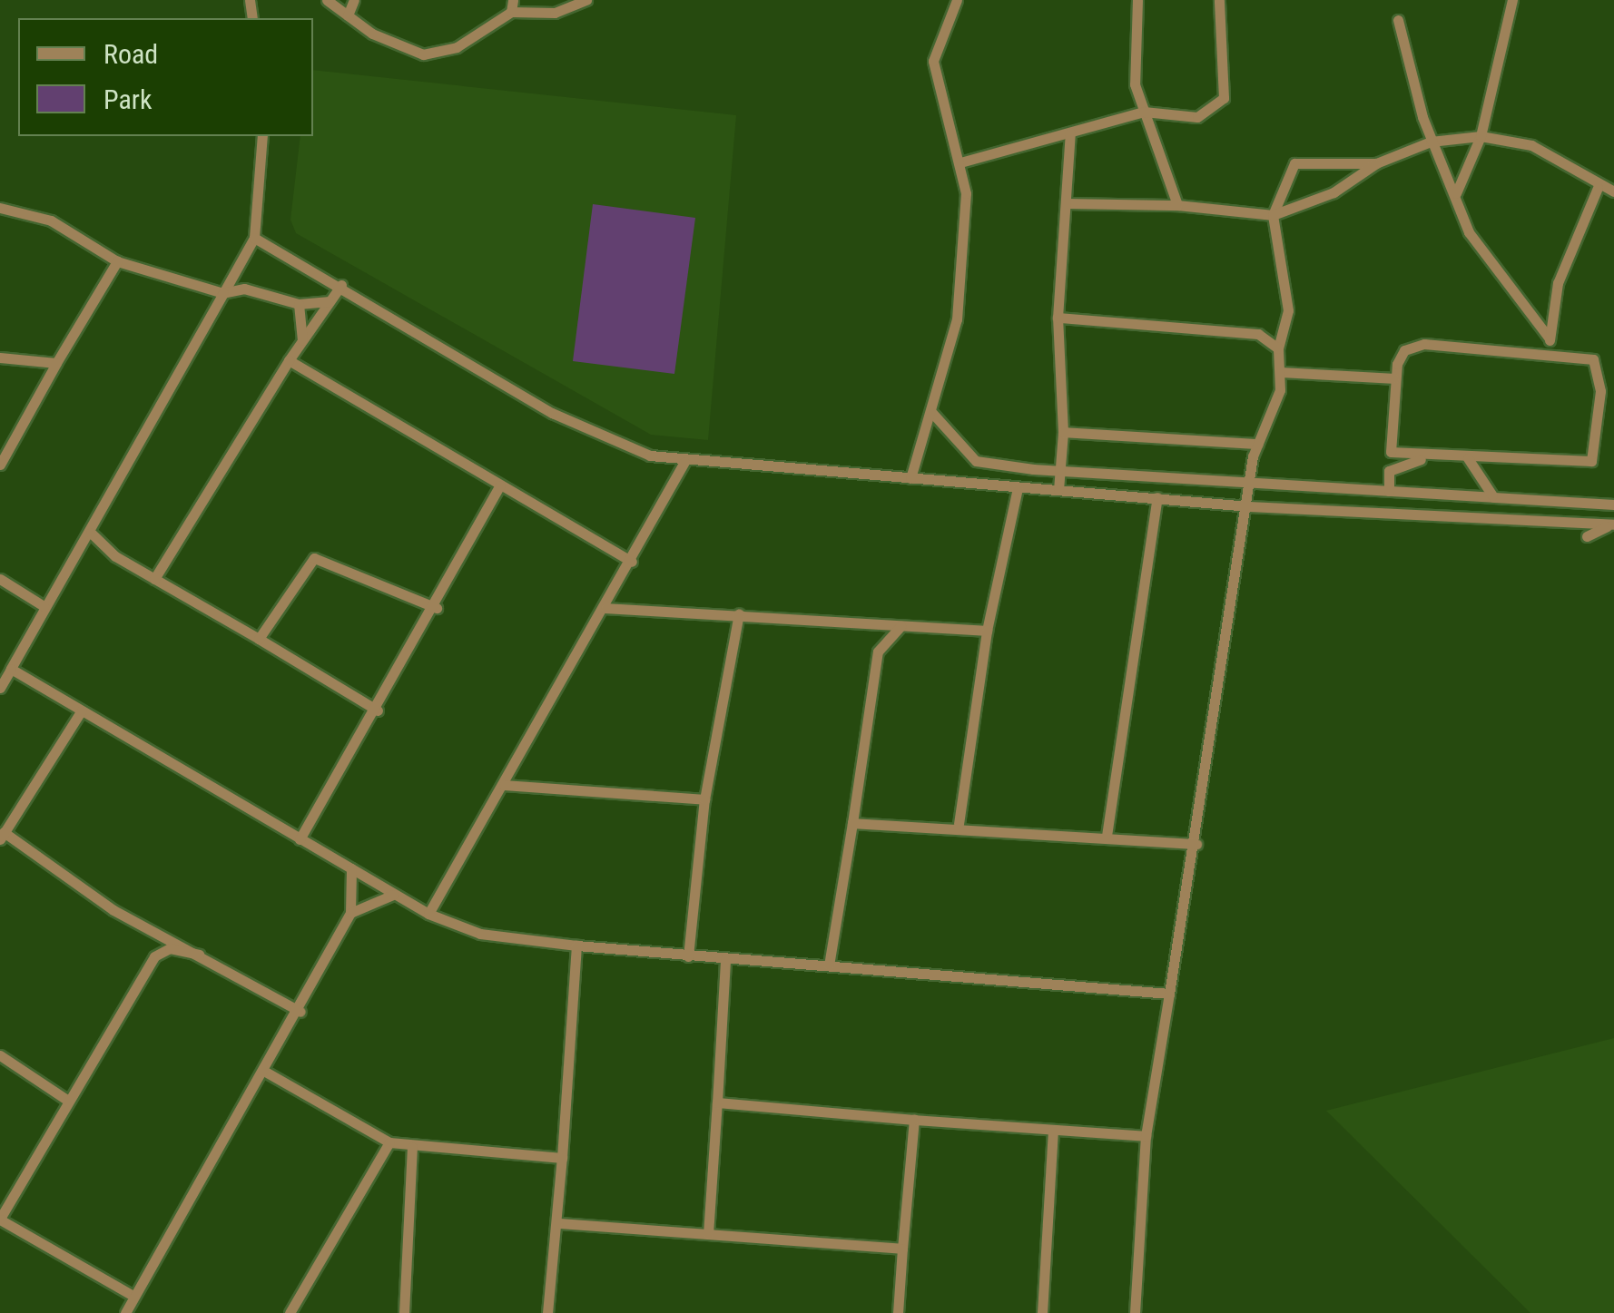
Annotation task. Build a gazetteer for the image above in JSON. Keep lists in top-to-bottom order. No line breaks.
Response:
{"legend":["Road","Park"]}
